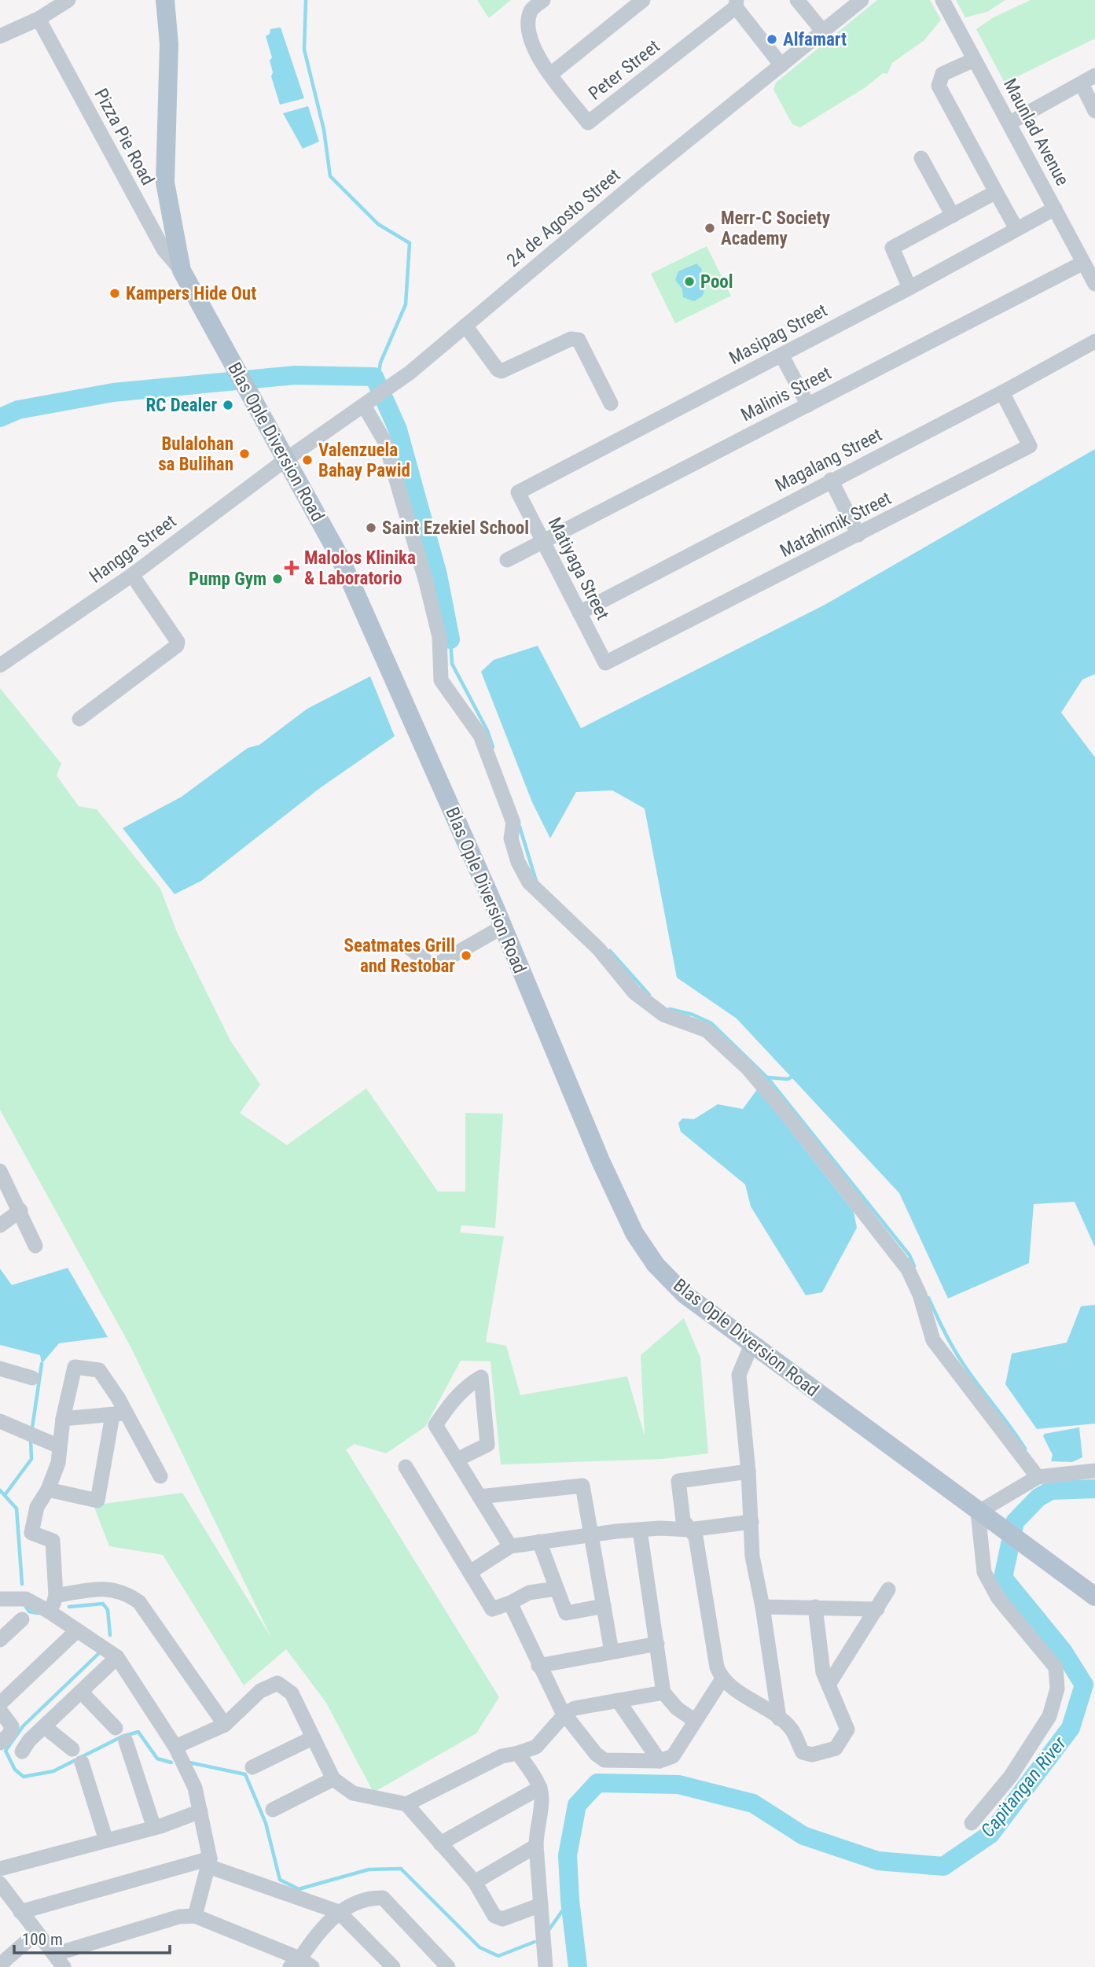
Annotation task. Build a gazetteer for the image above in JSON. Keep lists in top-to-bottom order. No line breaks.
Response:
{"streets":{"main road":["Blas Ople Diversion Road"],"street":["Peter Street","Maunlad Avenue","Pizza Pie Road","24 de Agosto Street","Masipag Street","Malinis Street","Magalang Street","Matahimik Street","Hangga Street","Matiyaga Street"]},"crossings":[["Maunlad Avenue","Masipag Street"],["Maunlad Avenue","Malinis Street"],["Pizza Pie Road","Blas Ople Diversion Road"],["24 de Agosto Street","Blas Ople Diversion Road"],["24 de Agosto Street","Hangga Street"],["Masipag Street","Matiyaga Street"],["Malinis Street","Matiyaga Street"],["Blas Ople Diversion Road","Hangga Street"],["Magalang Street","Matahimik Street"],["Magalang Street","Matiyaga Street"],["Matahimik Street","Matiyaga Street"]],"water":["Capitangan River"],"places":{"other":["Alfamart","Merr-C Society Academy","Pool","Kampers Hide Out","RC Dealer","Bulalohan sa Bulihan","Valenzuela Bahay Pawid","Saint Ezekiel School","Pump Gym","Seatmates Grill and Restobar"],"health":["Malolos Klinika & Laboratorio"]},"scale_bar":"100 m"}
